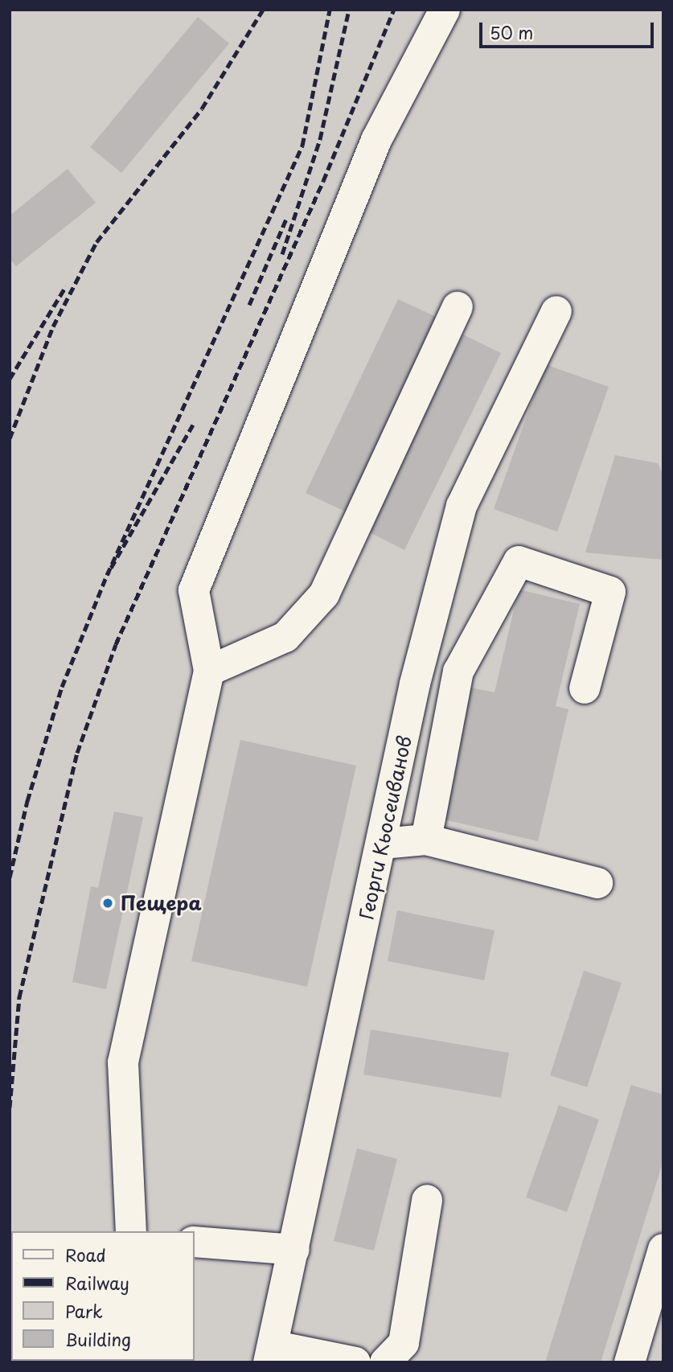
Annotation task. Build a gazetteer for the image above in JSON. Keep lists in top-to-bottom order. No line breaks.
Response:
{"streets":{"street":["Георги Кьосеиванов"]},"places":["Пещера"],"legend":["Road","Railway","Park","Building"],"scale_bar":"50 m"}
